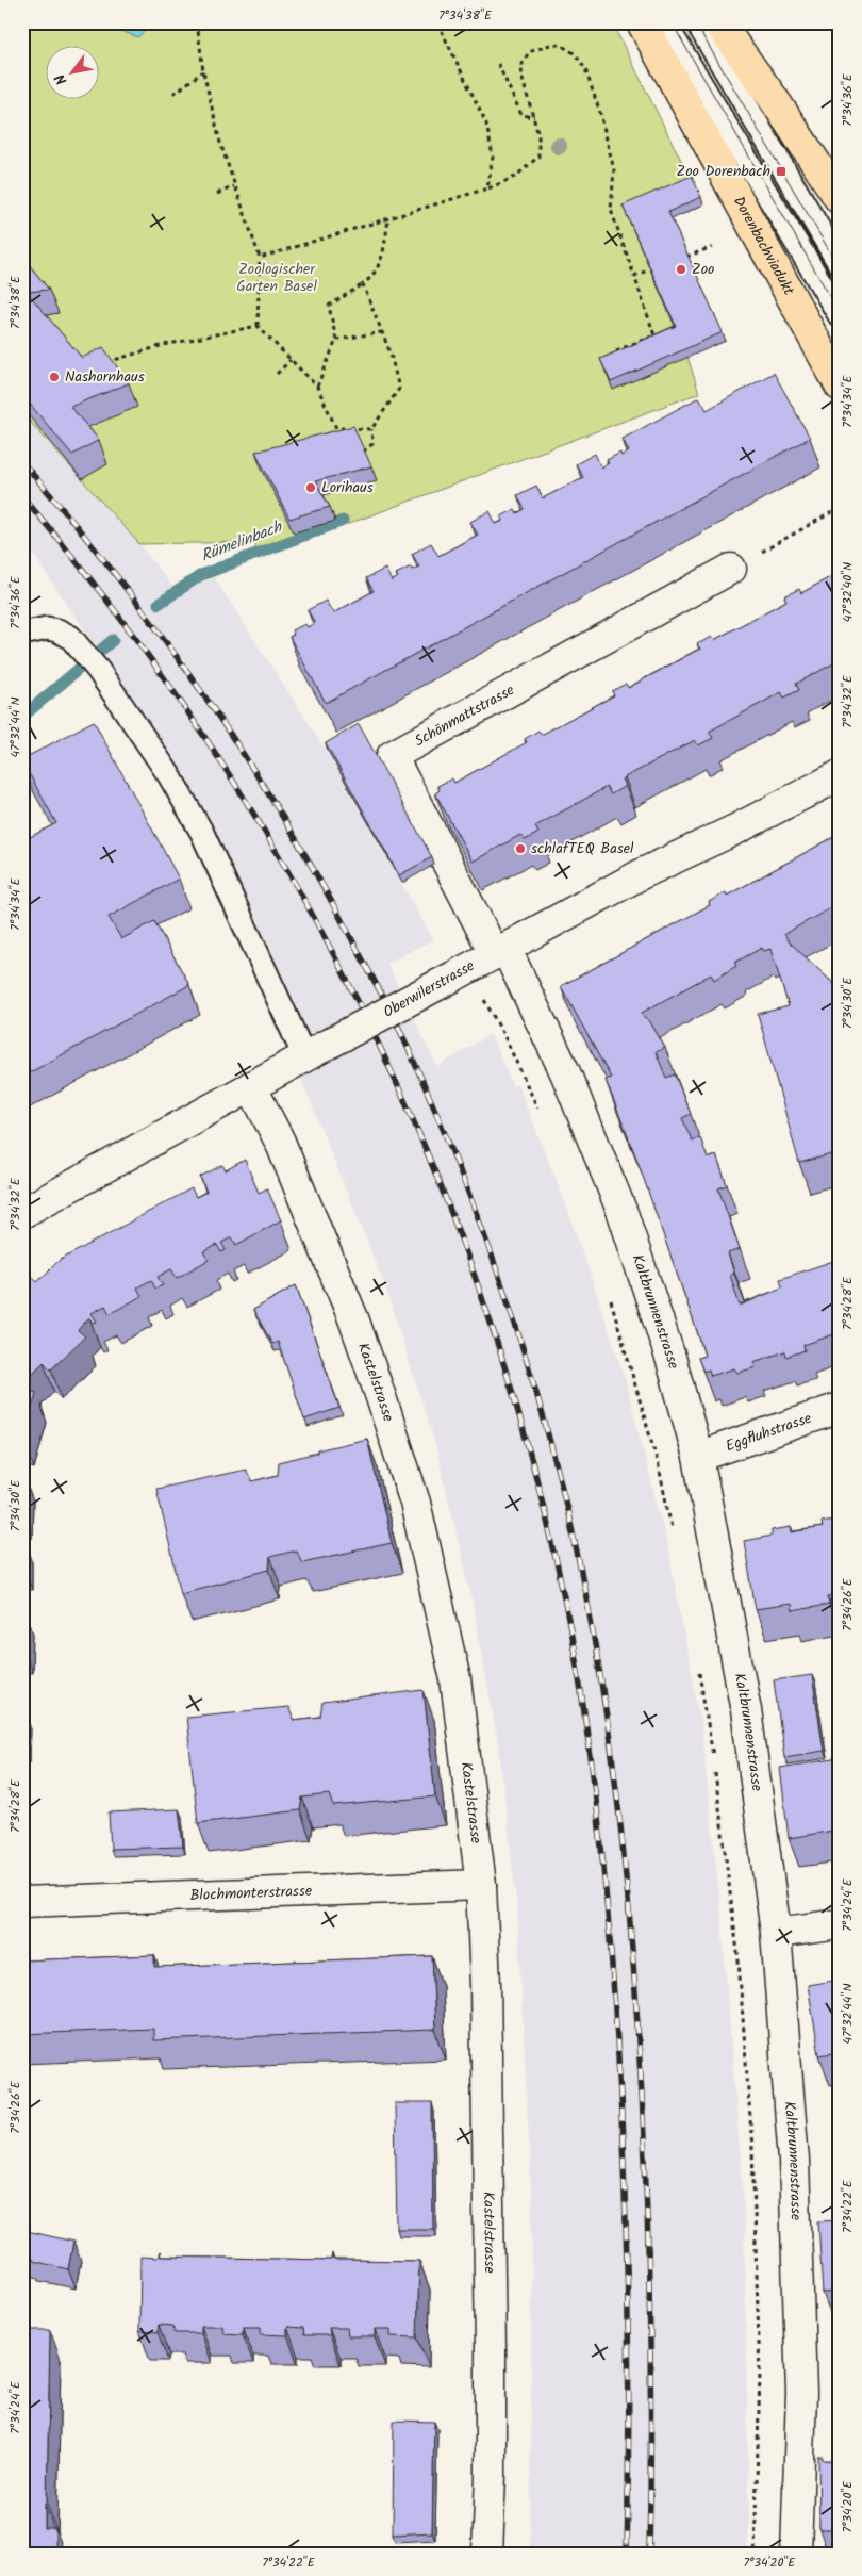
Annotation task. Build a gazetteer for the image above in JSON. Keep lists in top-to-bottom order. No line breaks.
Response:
{"streets":{"main road":["Dorenbachviadukt"],"street":["Schönmattstrasse","Oberwilerstrasse","Kaltbrunnenstrasse","Kastelstrasse","Eggfluhstrasse","Blochmonterstrasse"]},"crossings":[["Schönmattstrasse","Oberwilerstrasse"],["Schönmattstrasse","Kaltbrunnenstrasse"],["Oberwilerstrasse","Kaltbrunnenstrasse"],["Oberwilerstrasse","Kastelstrasse"],["Kaltbrunnenstrasse","Eggfluhstrasse"],["Kastelstrasse","Blochmonterstrasse"]],"water":["Rümelinbach"],"parks":["Zoologischer Garten Basel"],"places":{"transit":["Zoo Dorenbach"],"other":["Zoo","Nashornhaus","Lorihaus","schlafTEQ Basel"]},"north":"bottom left","coordinates":["7°34'38\"E","7°34'36\"E","7°34'34\"E","47°32'40\"N","7°34'32\"E","47°32'44\"N","7°34'30\"E","7°34'28\"E","7°34'26\"E","7°34'24\"E","7°34'22\"E","7°34'20\"E"]}
